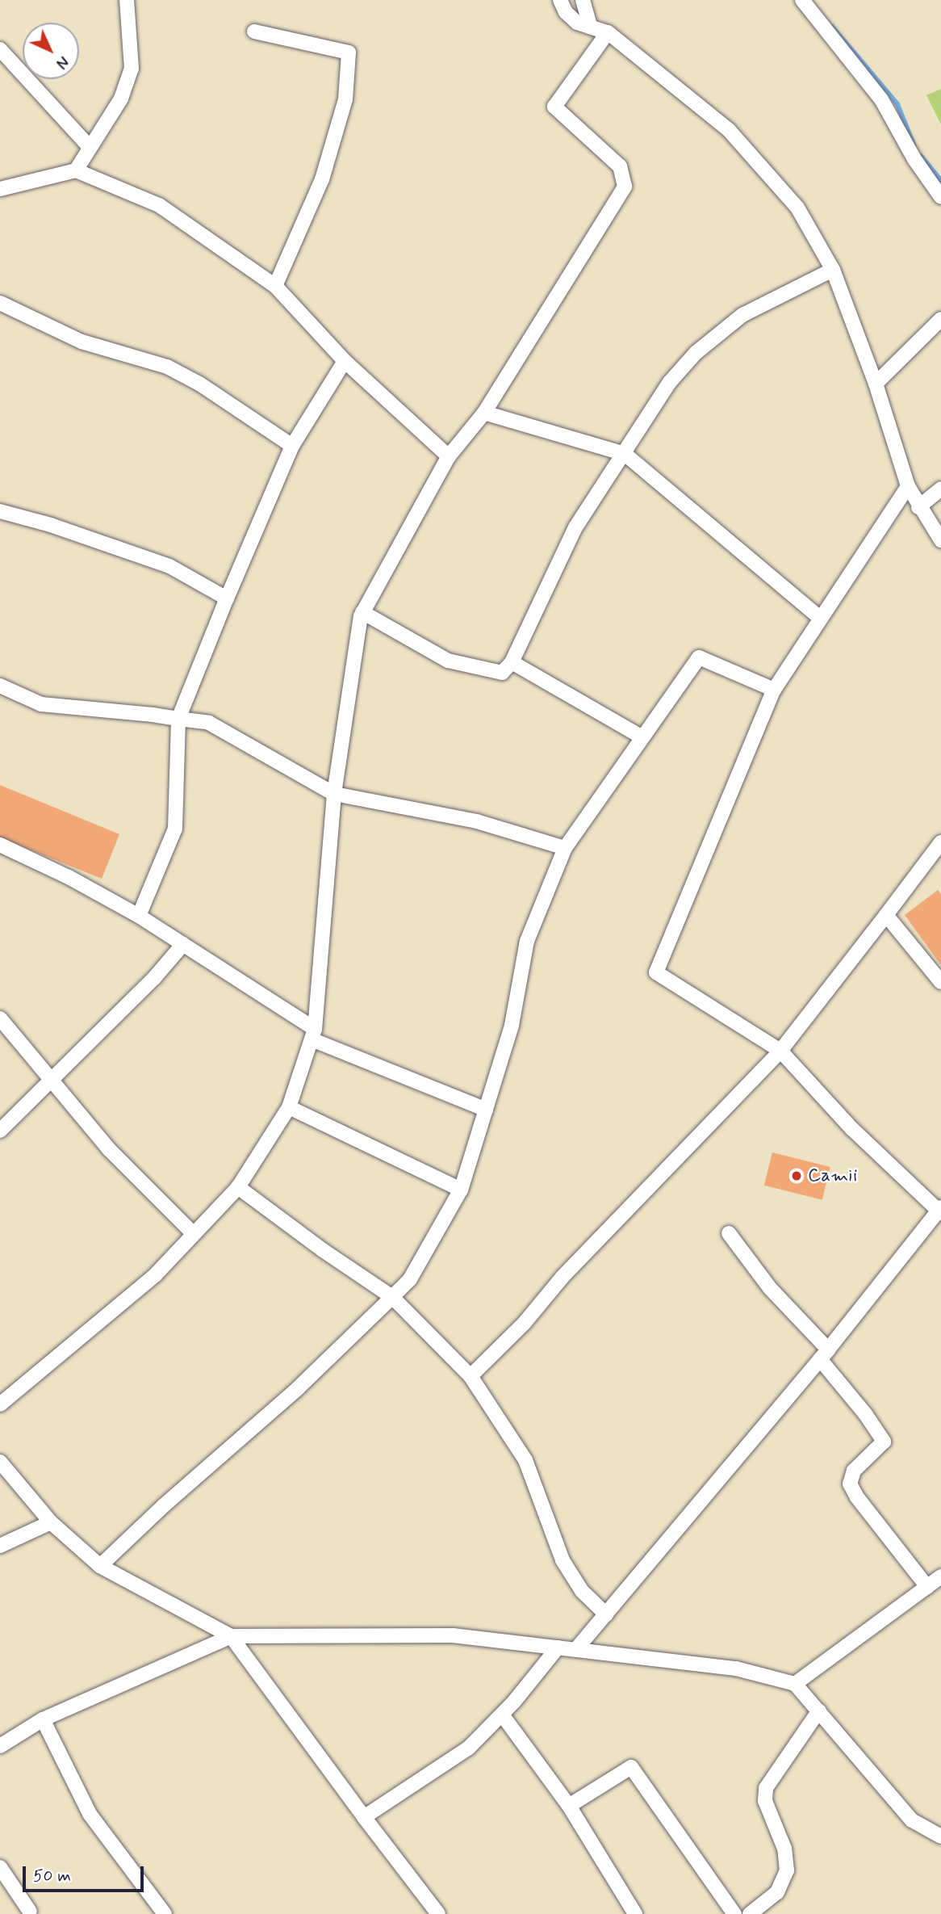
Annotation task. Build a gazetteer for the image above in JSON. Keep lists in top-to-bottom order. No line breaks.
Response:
{"places":["Camii"],"scale_bar":"50 m","north":"bottom right"}
